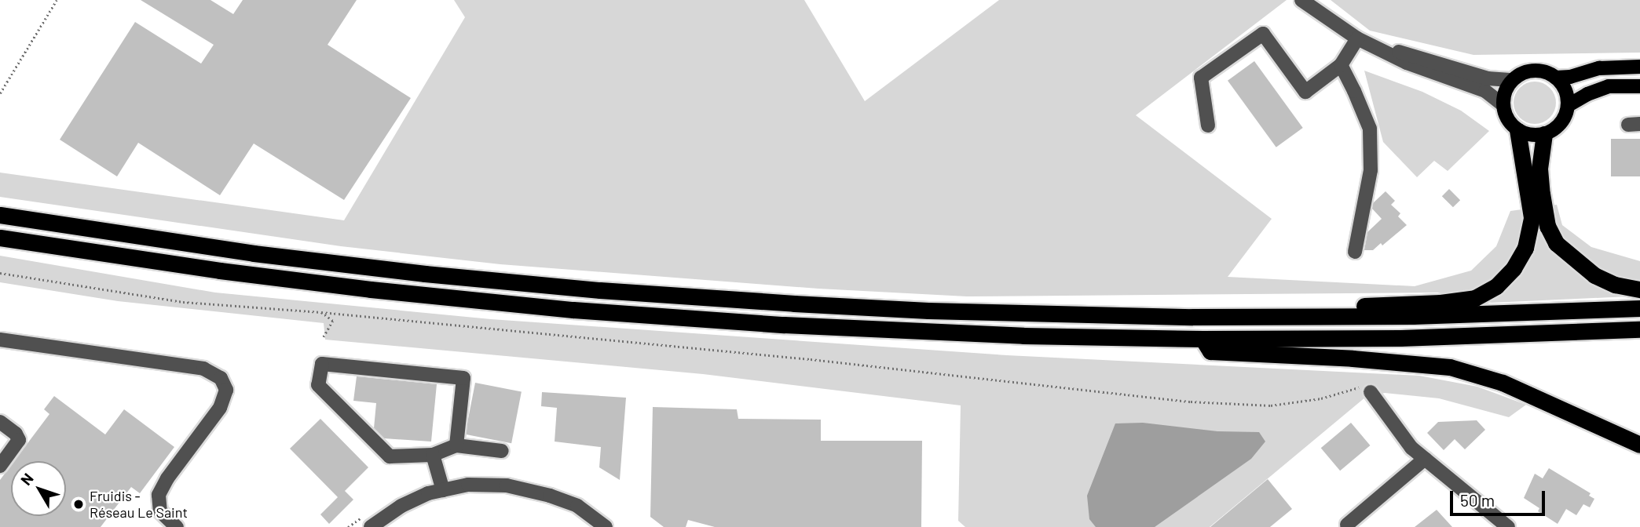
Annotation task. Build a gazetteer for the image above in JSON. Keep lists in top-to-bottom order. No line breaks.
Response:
{"places":["Fruidis - Réseau Le Saint"],"scale_bar":"50 m","north":"top left"}
